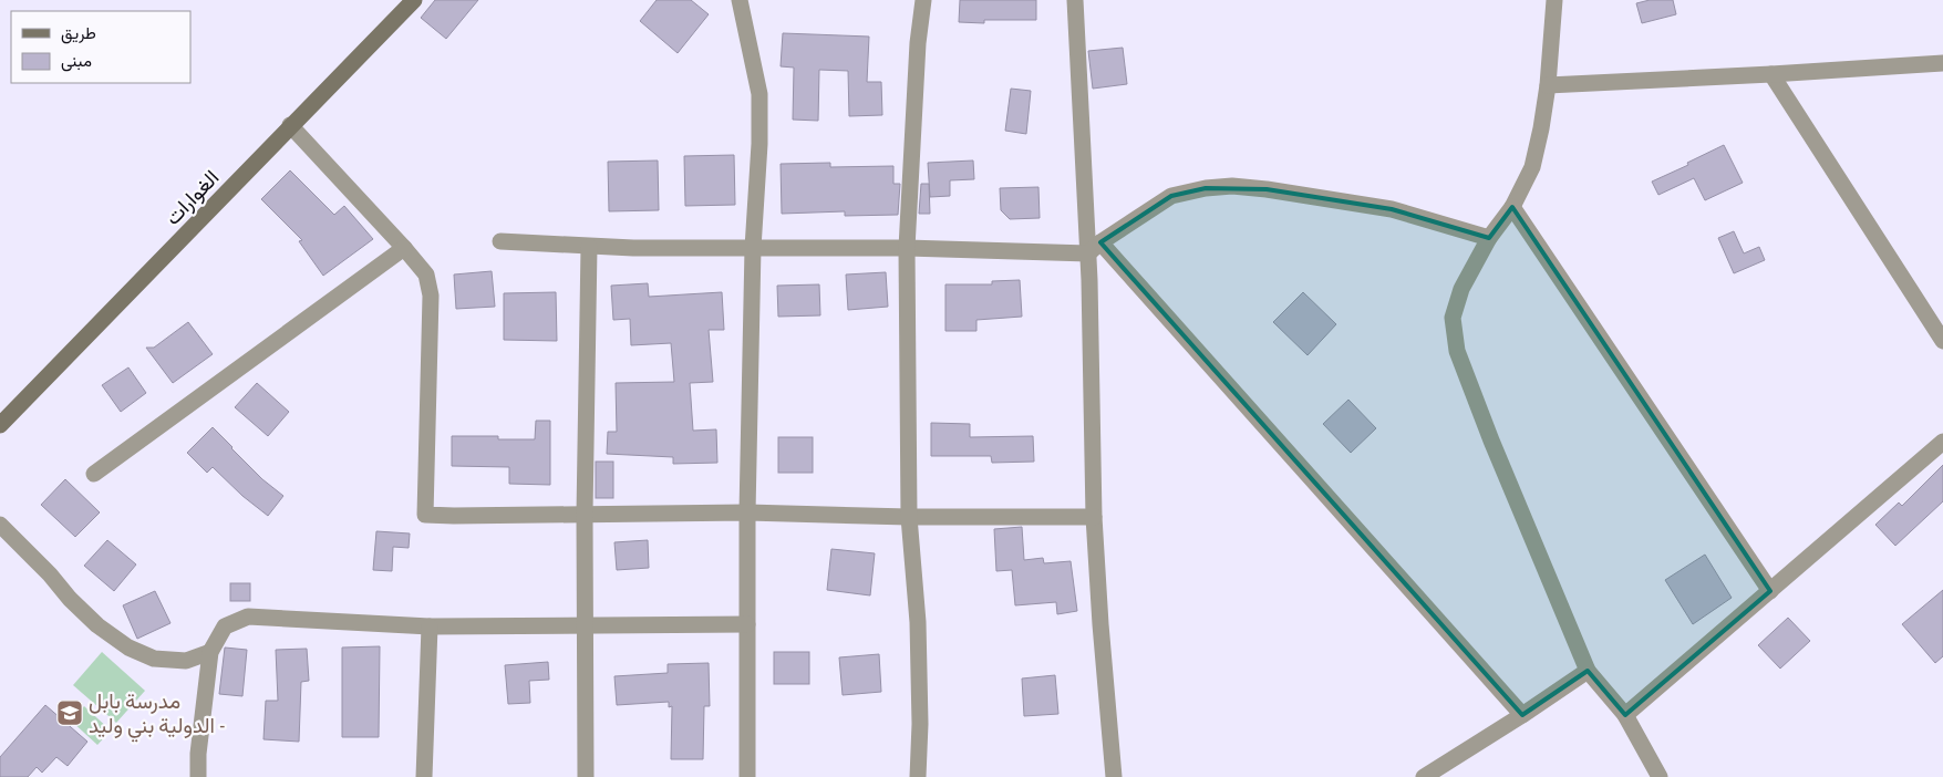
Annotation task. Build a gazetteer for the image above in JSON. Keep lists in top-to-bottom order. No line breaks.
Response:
{"streets":{"street":["الغوارات"]},"places":{"school or university":["مدرسة بابل الدولية بني وليد -"]},"legend":["طريق","مبنى"]}
